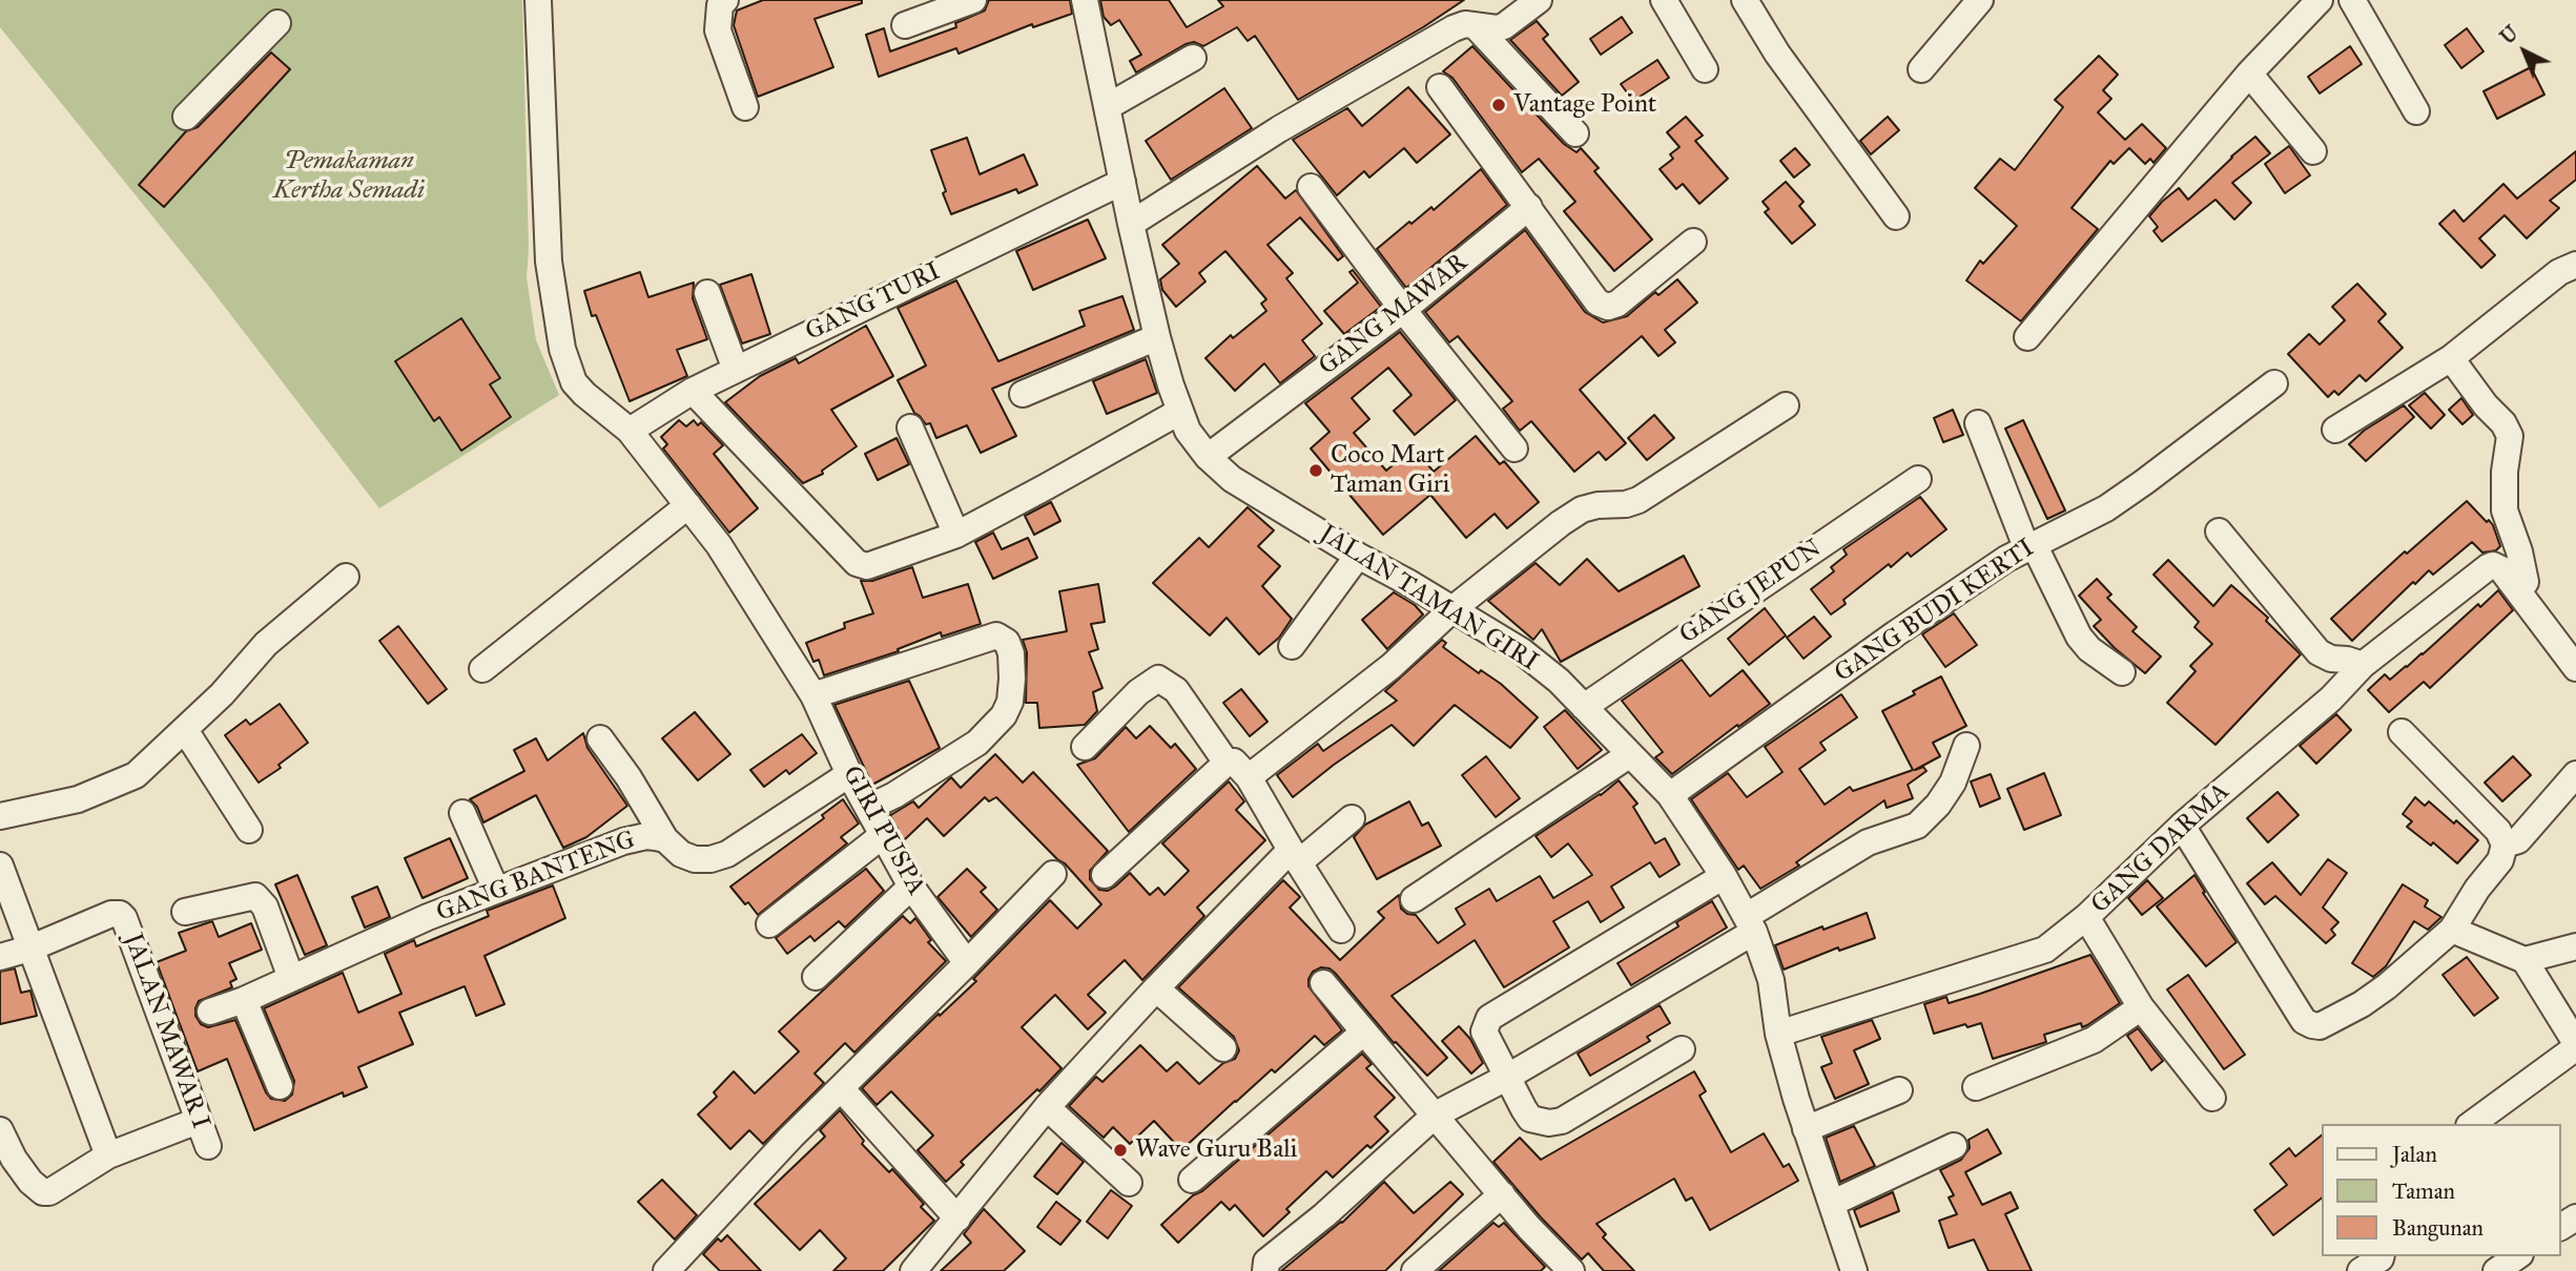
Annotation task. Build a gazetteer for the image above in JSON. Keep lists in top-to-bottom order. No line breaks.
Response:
{"streets":{"street":["GANG TURI","GANG MAWAR","GANG JEPUN","JALAN TAMAN GIRI","GANG BUDI KERTI","GIRI PUSPA","GANG DARMA","GANG BANTENG","JALAN MAWAR I"]},"crossings":[["GANG TURI","JALAN TAMAN GIRI"],["GANG TURI","GIRI PUSPA"],["GANG MAWAR","JALAN TAMAN GIRI"],["GANG JEPUN","JALAN TAMAN GIRI"],["JALAN TAMAN GIRI","GANG BUDI KERTI"],["JALAN TAMAN GIRI","GANG DARMA"],["GIRI PUSPA","GANG BANTENG"]],"parks":["Pemakaman Kertha Semadi"],"places":["Vantage Point","Coco Mart Taman Giri","Wave Guru Bali"],"legend":["Jalan","Taman","Bangunan"],"north":"top left"}
